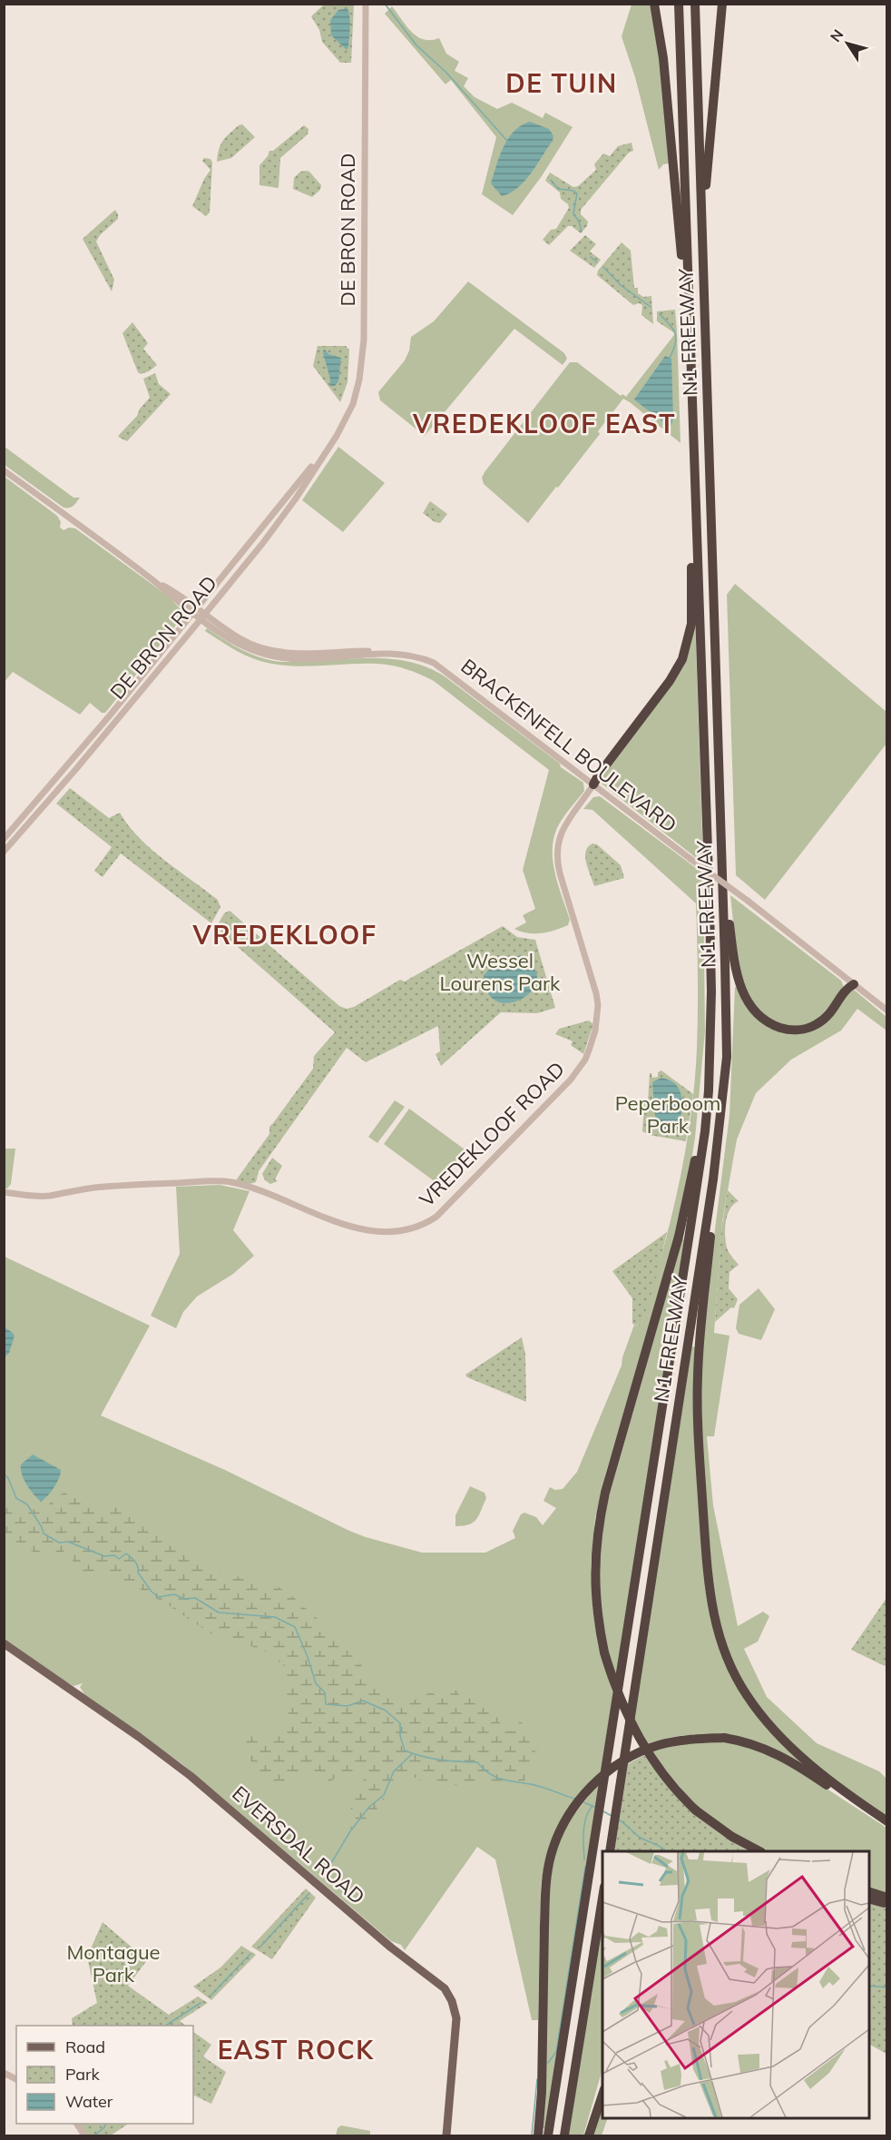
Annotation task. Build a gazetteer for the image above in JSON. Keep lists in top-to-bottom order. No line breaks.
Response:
{"streets":{"highway":["N1 FREEWAY"],"main road":["EVERSDAL ROAD"],"street":["DE BRON ROAD","BRACKENFELL BOULEVARD","VREDEKLOOF ROAD"]},"crossings":[["DE BRON ROAD","BRACKENFELL BOULEVARD"],["BRACKENFELL BOULEVARD","VREDEKLOOF ROAD"]],"districts":["DE TUIN","VREDEKLOOF EAST","VREDEKLOOF","EAST ROCK"],"parks":["Wessel Lourens Park","Peperboom Park","Montague Park"],"legend":["Road","Park","Water"],"north":"top left"}
